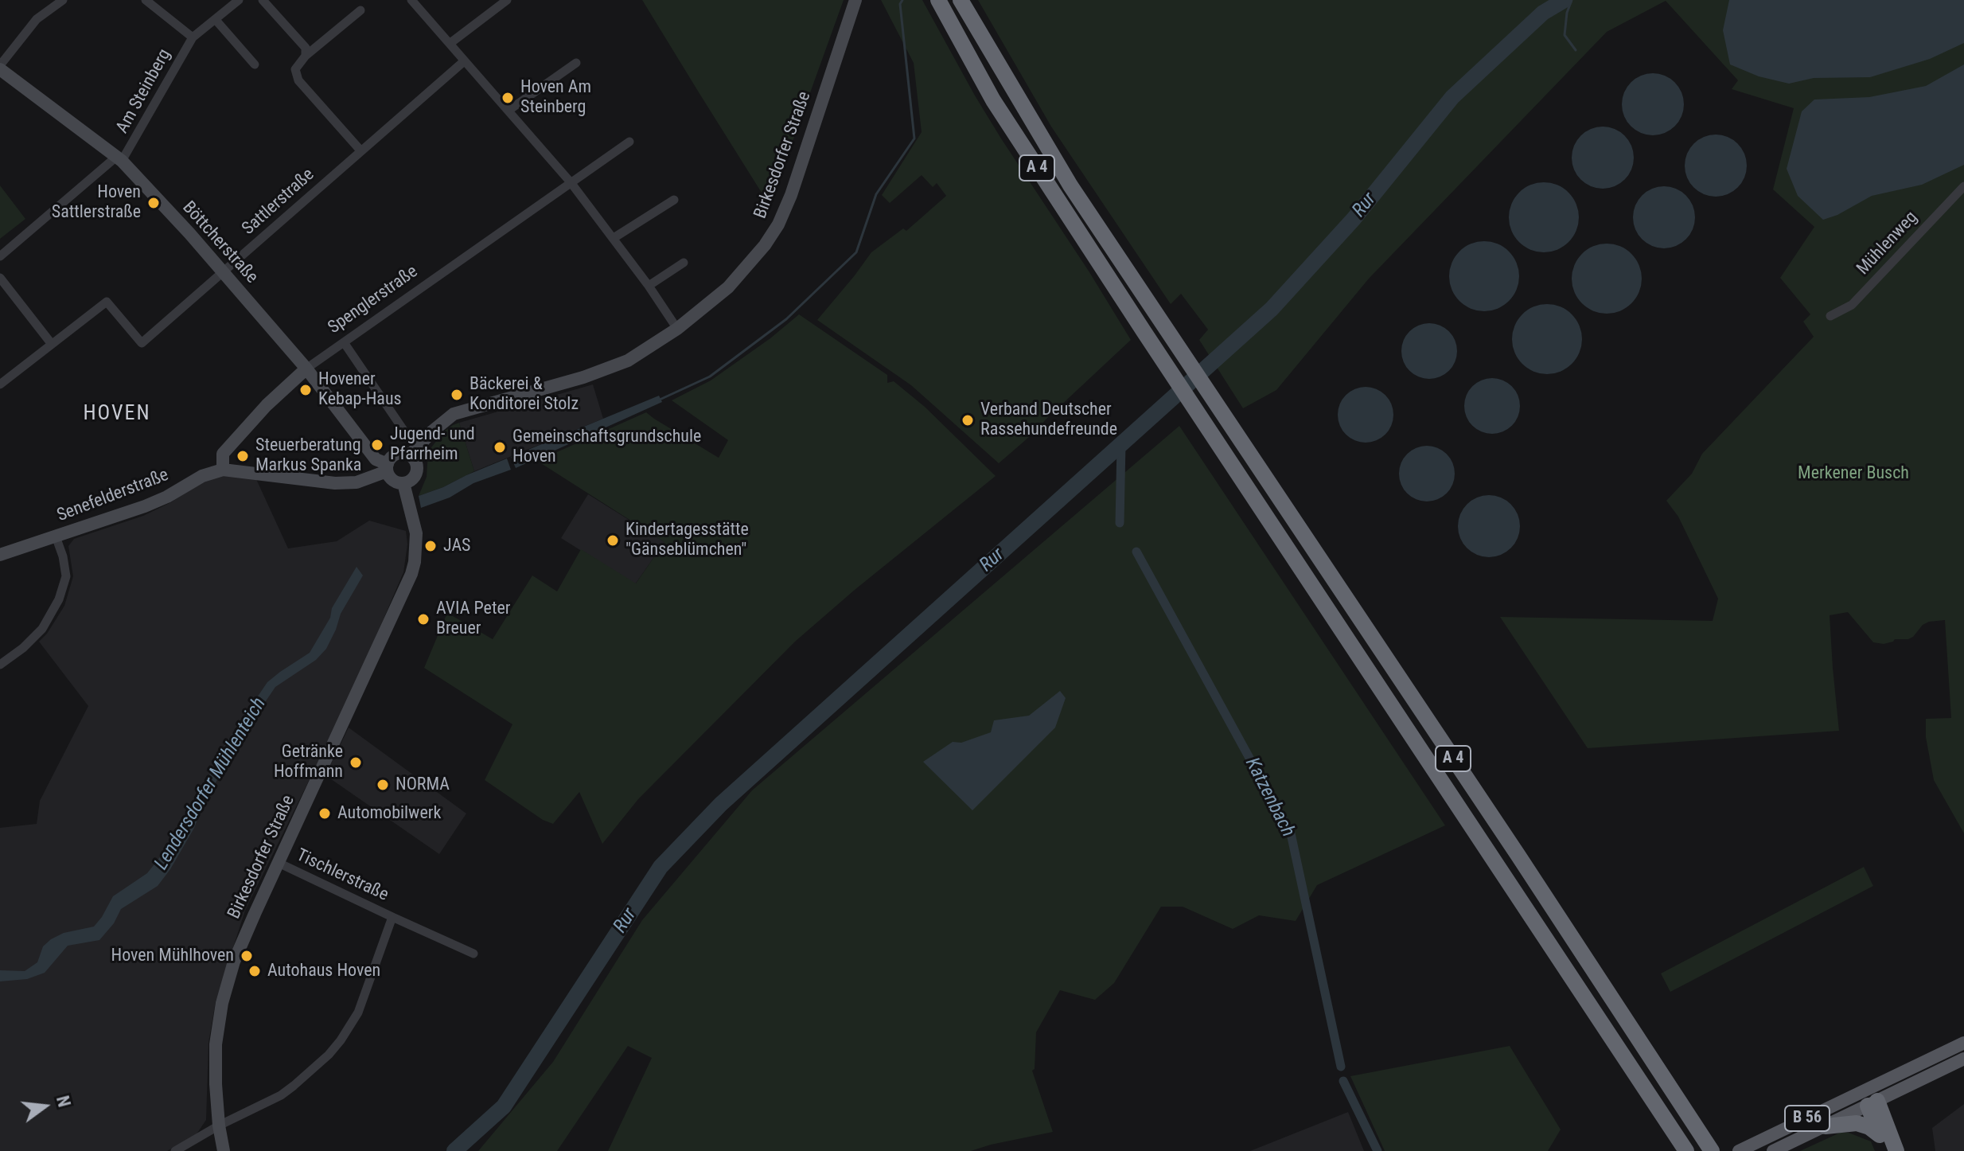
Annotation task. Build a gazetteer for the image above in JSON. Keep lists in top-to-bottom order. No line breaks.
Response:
{"streets":{"highway":["A 4"],"main road":["Birkesdorfer Straße","Böttcherstraße","Spenglerstraße","Senefelderstraße","B 56"],"street":["Am Steinberg","Sattlerstraße","Mühlenweg","Tischlerstraße"]},"crossings":[["Am Steinberg","Böttcherstraße"],["Birkesdorfer Straße","Böttcherstraße"],["Birkesdorfer Straße","Senefelderstraße"],["Birkesdorfer Straße","Tischlerstraße"],["Sattlerstraße","Böttcherstraße"],["Böttcherstraße","Spenglerstraße"],["Böttcherstraße","Senefelderstraße"],["Spenglerstraße","Senefelderstraße"]],"districts":["HOVEN"],"water":["Rur","Lendersdorfer Mühlenteich","Katzenbach"],"parks":["Merkener Busch"],"places":["Hoven Am Steinberg","Hoven Sattlerstraße","Hovener Kebap-Haus","Bäckerei & Konditorei Stolz","Verband Deutscher Rassehundefreunde","Jugend- und Pfarrheim","Gemeinschaftsgrundschule Hoven","Steuerberatung Markus Spanka","Kindertagesstätte \"Gänseblümchen\"","JAS","AVIA Peter Breuer","Getränke Hoffmann","NORMA","Automobilwerk","Hoven Mühlhoven","Autohaus Hoven"],"north":"right"}
